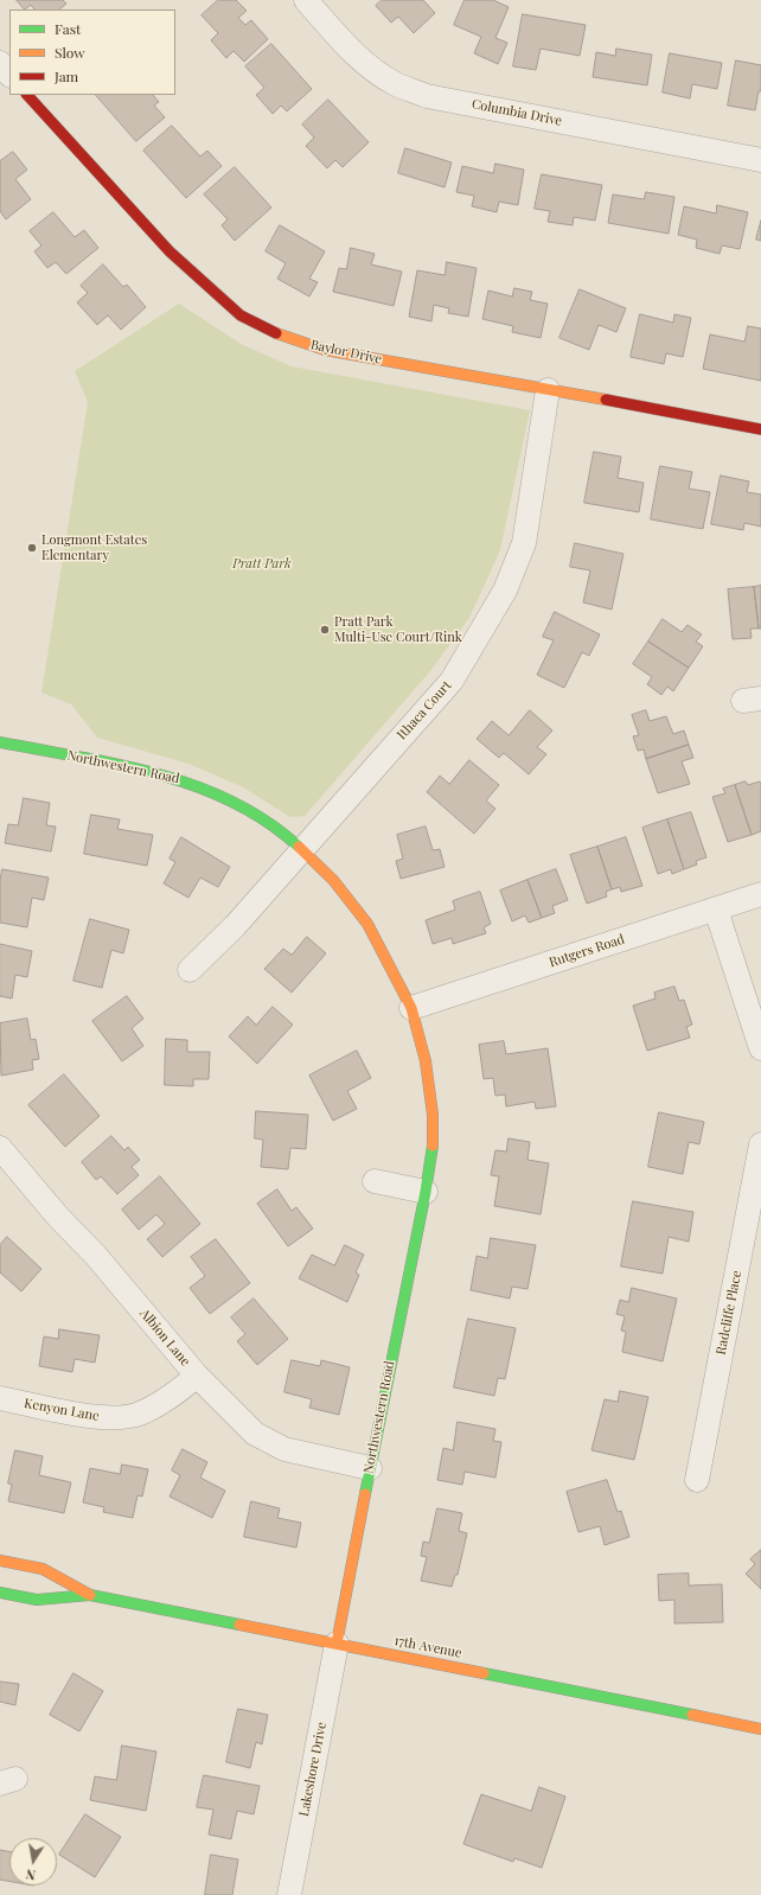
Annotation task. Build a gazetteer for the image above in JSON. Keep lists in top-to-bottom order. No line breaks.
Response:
{"streets":{"street":["Columbia Drive","Baylor Drive","Ithaca Court","Northwestern Road","Rutgers Road","Radcliffe Place","Albion Lane","Kenyon Lane","17th Avenue","Lakeshore Drive"]},"crossings":[["Baylor Drive","Ithaca Court"],["Ithaca Court","Northwestern Road"],["Northwestern Road","Rutgers Road"],["Northwestern Road","Albion Lane"],["Northwestern Road","17th Avenue"],["Northwestern Road","Lakeshore Drive"],["Albion Lane","Kenyon Lane"],["17th Avenue","Lakeshore Drive"]],"parks":["Pratt Park"],"places":["Longmont Estates Elementary","Pratt Park Multi-Use Court/Rink"],"legend":["Fast","Slow","Jam"],"north":"bottom"}
